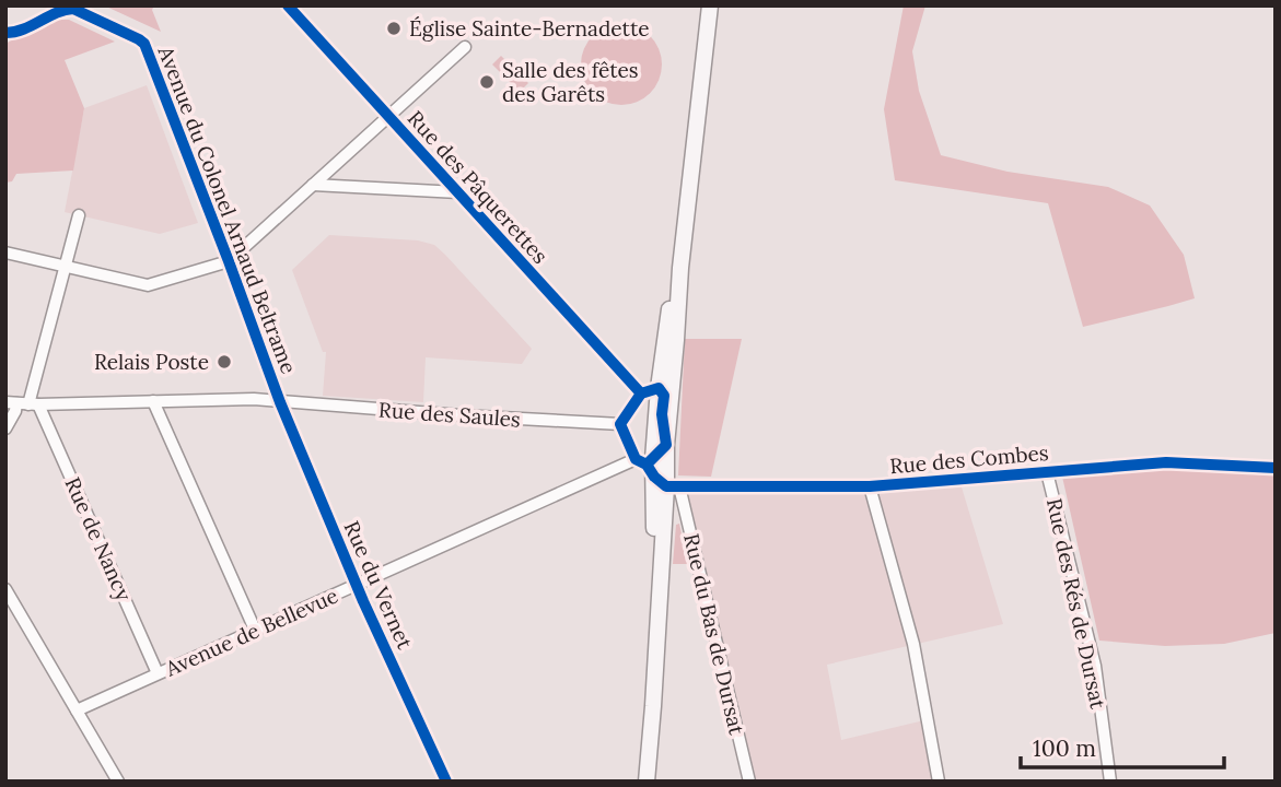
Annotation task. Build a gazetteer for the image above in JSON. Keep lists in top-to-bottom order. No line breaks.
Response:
{"streets":{"street":["Rue des Pâquerettes","Avenue du Colonel Arnaud Beltrame","Rue des Saules","Rue des Combes","Rue de Nancy","Rue du Vernet","Rue des Rés de Dursat","Avenue de Bellevue","Rue du Bas de Dursat"]},"crossings":[["Avenue du Colonel Arnaud Beltrame","Rue des Saules"],["Avenue du Colonel Arnaud Beltrame","Rue du Vernet"],["Rue des Saules","Rue du Vernet"],["Rue des Saules","Rue du Bas de Dursat"],["Rue des Combes","Rue des Rés de Dursat"],["Rue des Combes","Avenue de Bellevue"],["Rue des Combes","Rue du Bas de Dursat"],["Rue de Nancy","Avenue de Bellevue"],["Rue du Vernet","Avenue de Bellevue"],["Avenue de Bellevue","Rue du Bas de Dursat"]],"places":["Église Sainte-Bernadette","Salle des fêtes des Garêts","Relais Poste"],"scale_bar":"100 m"}
